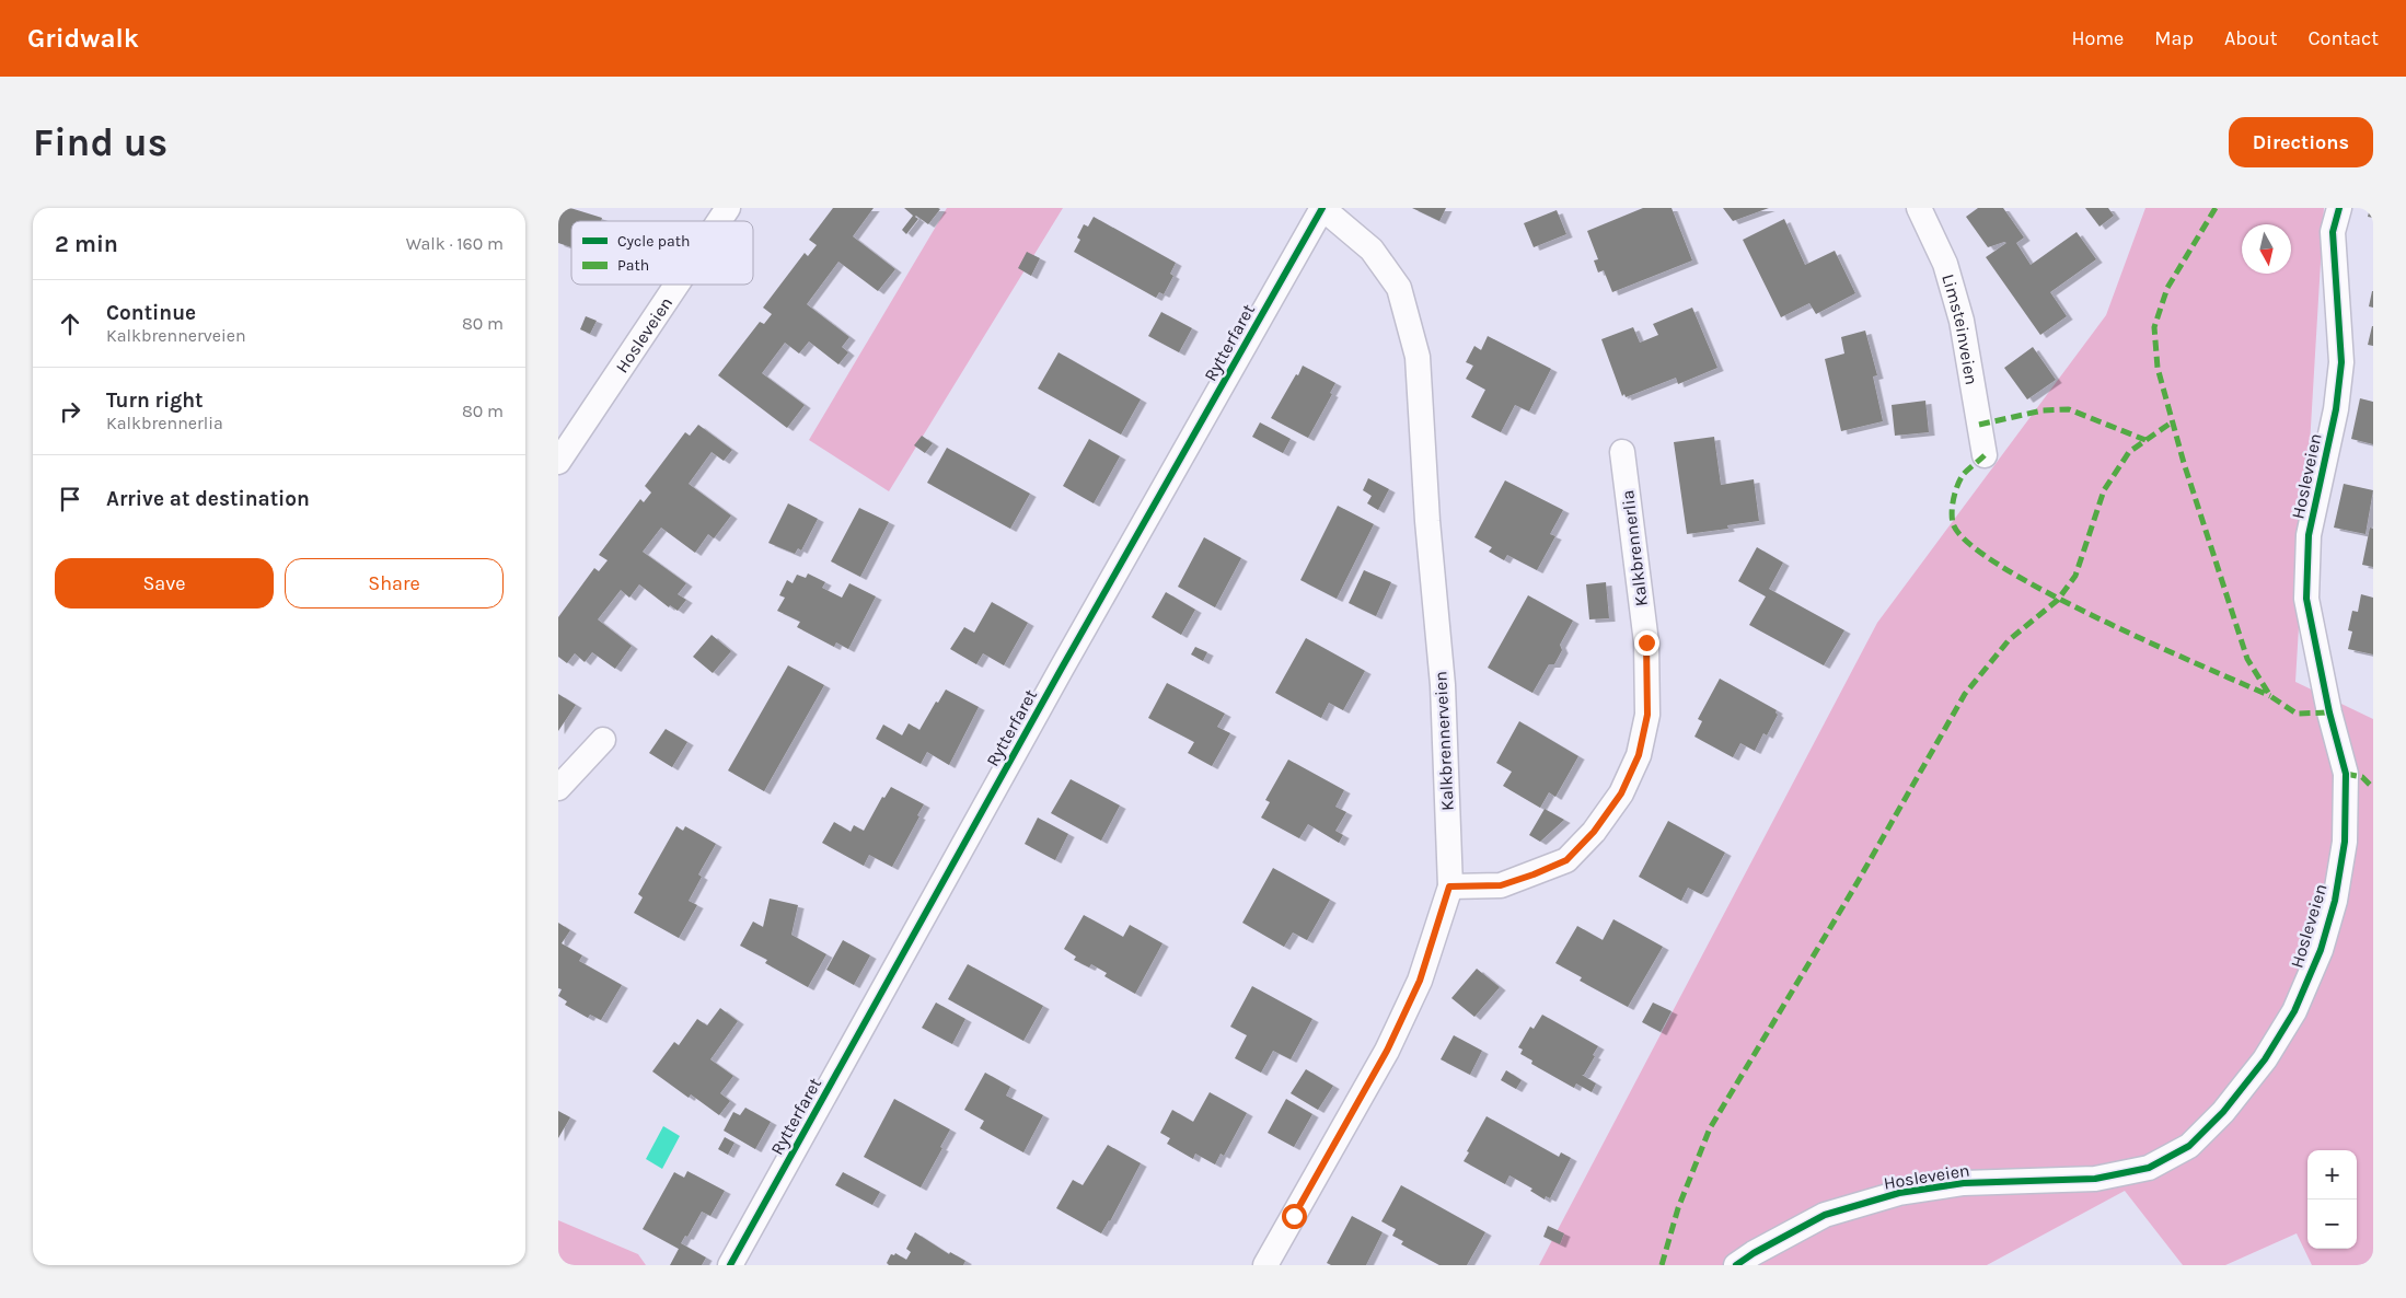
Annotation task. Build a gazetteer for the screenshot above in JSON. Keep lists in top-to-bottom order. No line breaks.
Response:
{"streets":{"street":["Limsteinveien","Hosleveien","Rytterfaret","Kalkbrennerlia","Kalkbrennerveien"]},"crossings":[["Rytterfaret","Kalkbrennerveien"],["Kalkbrennerlia","Kalkbrennerveien"]],"legend":["Cycle path","Path"],"north":"bottom","page":{"header":"Gridwalk","nav":["Home","Map","About","Contact"],"buttons":["Directions",["Save","Share"]],"title":"Find us","heading":["2 min","Walk · 160 m"],"list":[["Continue","Kalkbrennerveien","80 m"],["Turn right","Kalkbrennerlia","80 m"],"Arrive at destination"],"map_buttons":["+","−"]}}
